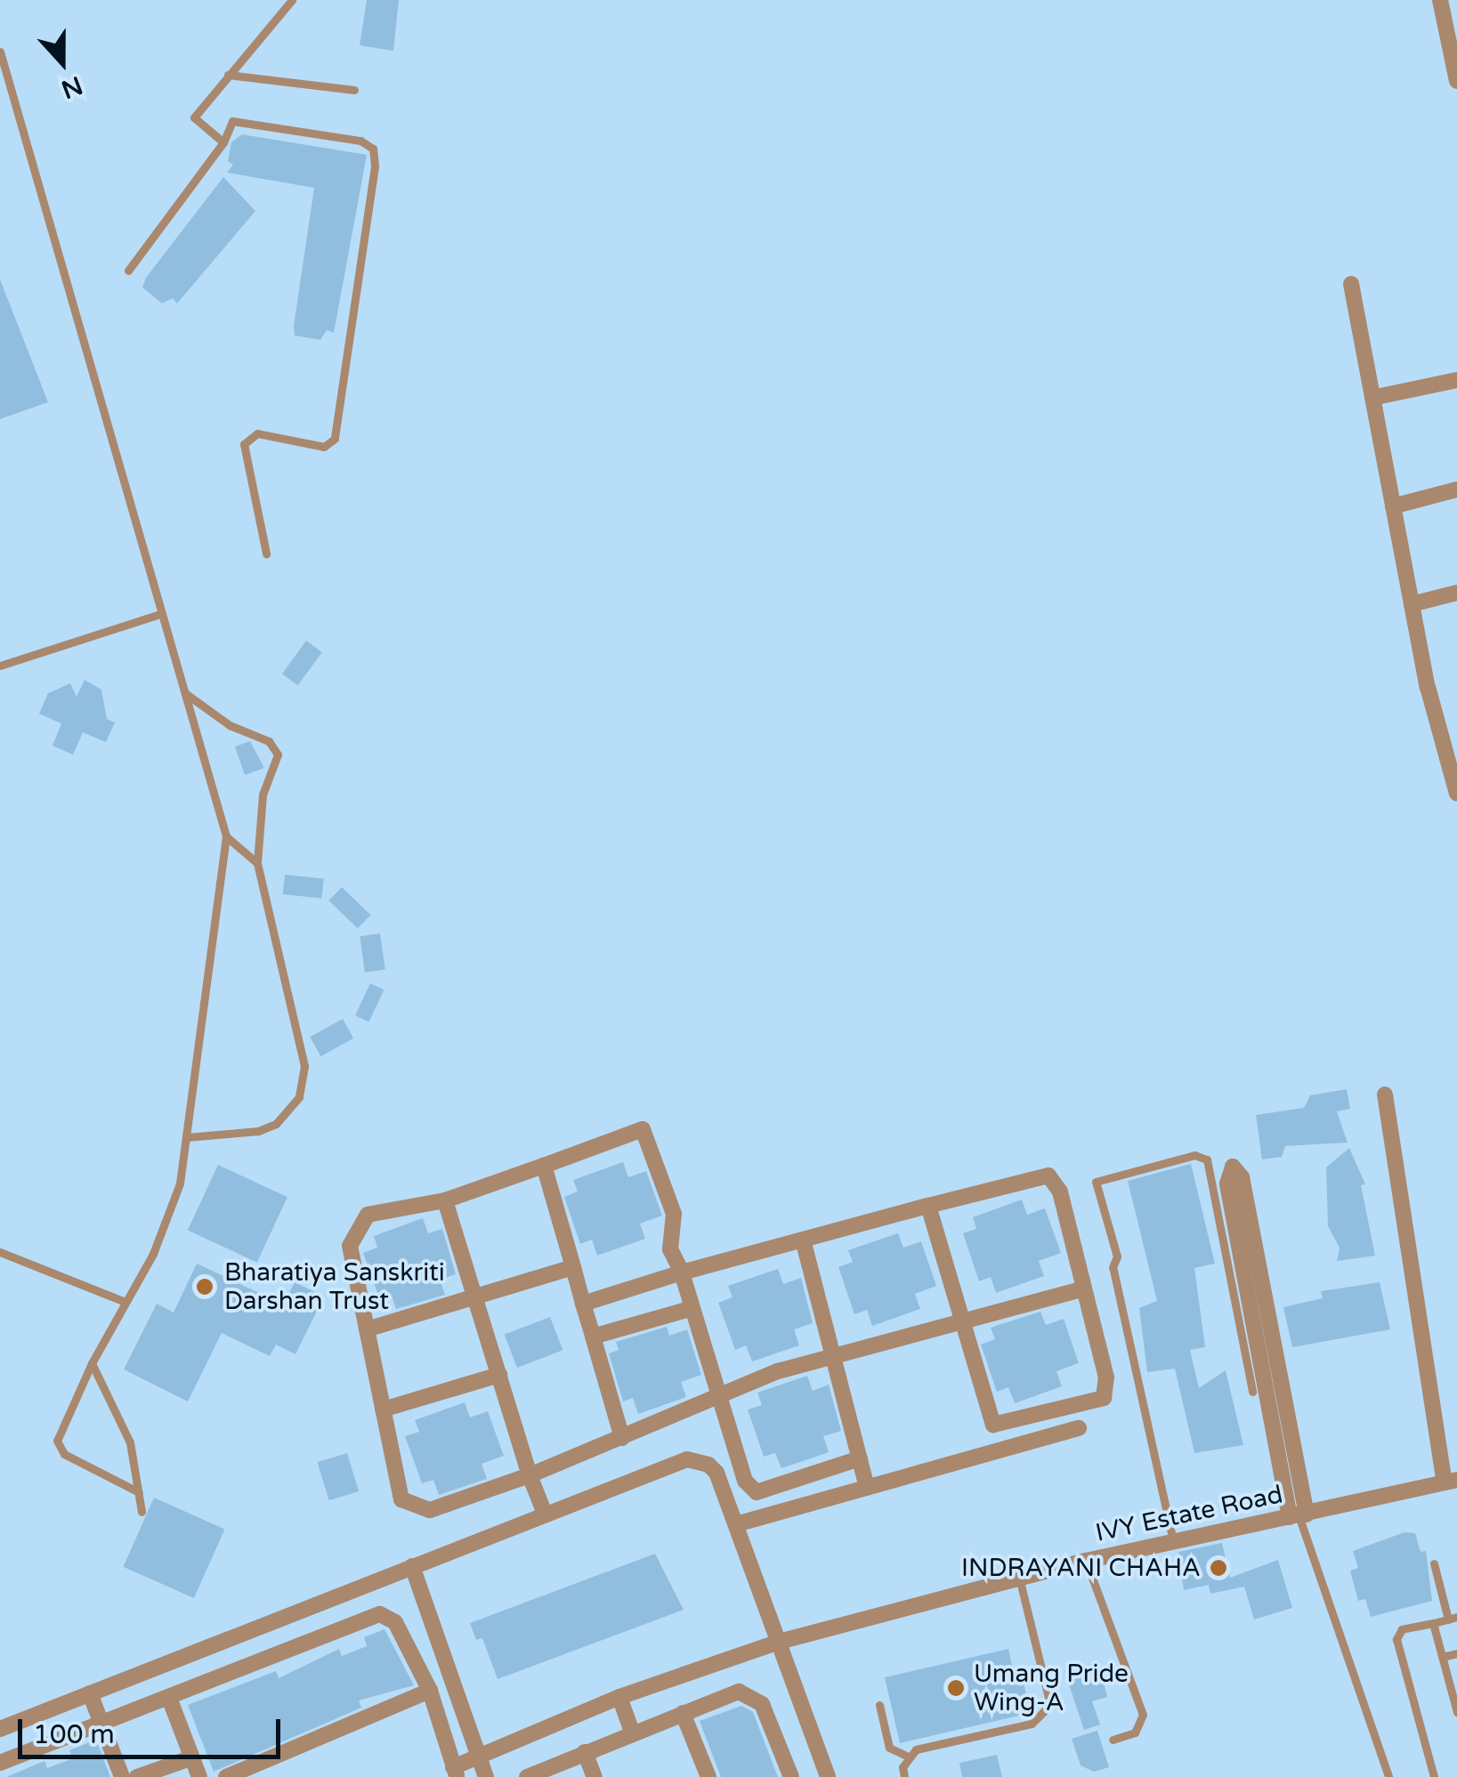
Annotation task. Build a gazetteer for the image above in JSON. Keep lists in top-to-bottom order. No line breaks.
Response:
{"streets":{"street":["IVY Estate Road"]},"places":["Bharatiya Sanskriti Darshan Trust","INDRAYANI CHAHA","Umang Pride Wing-A"],"scale_bar":"100 m","north":"bottom"}
